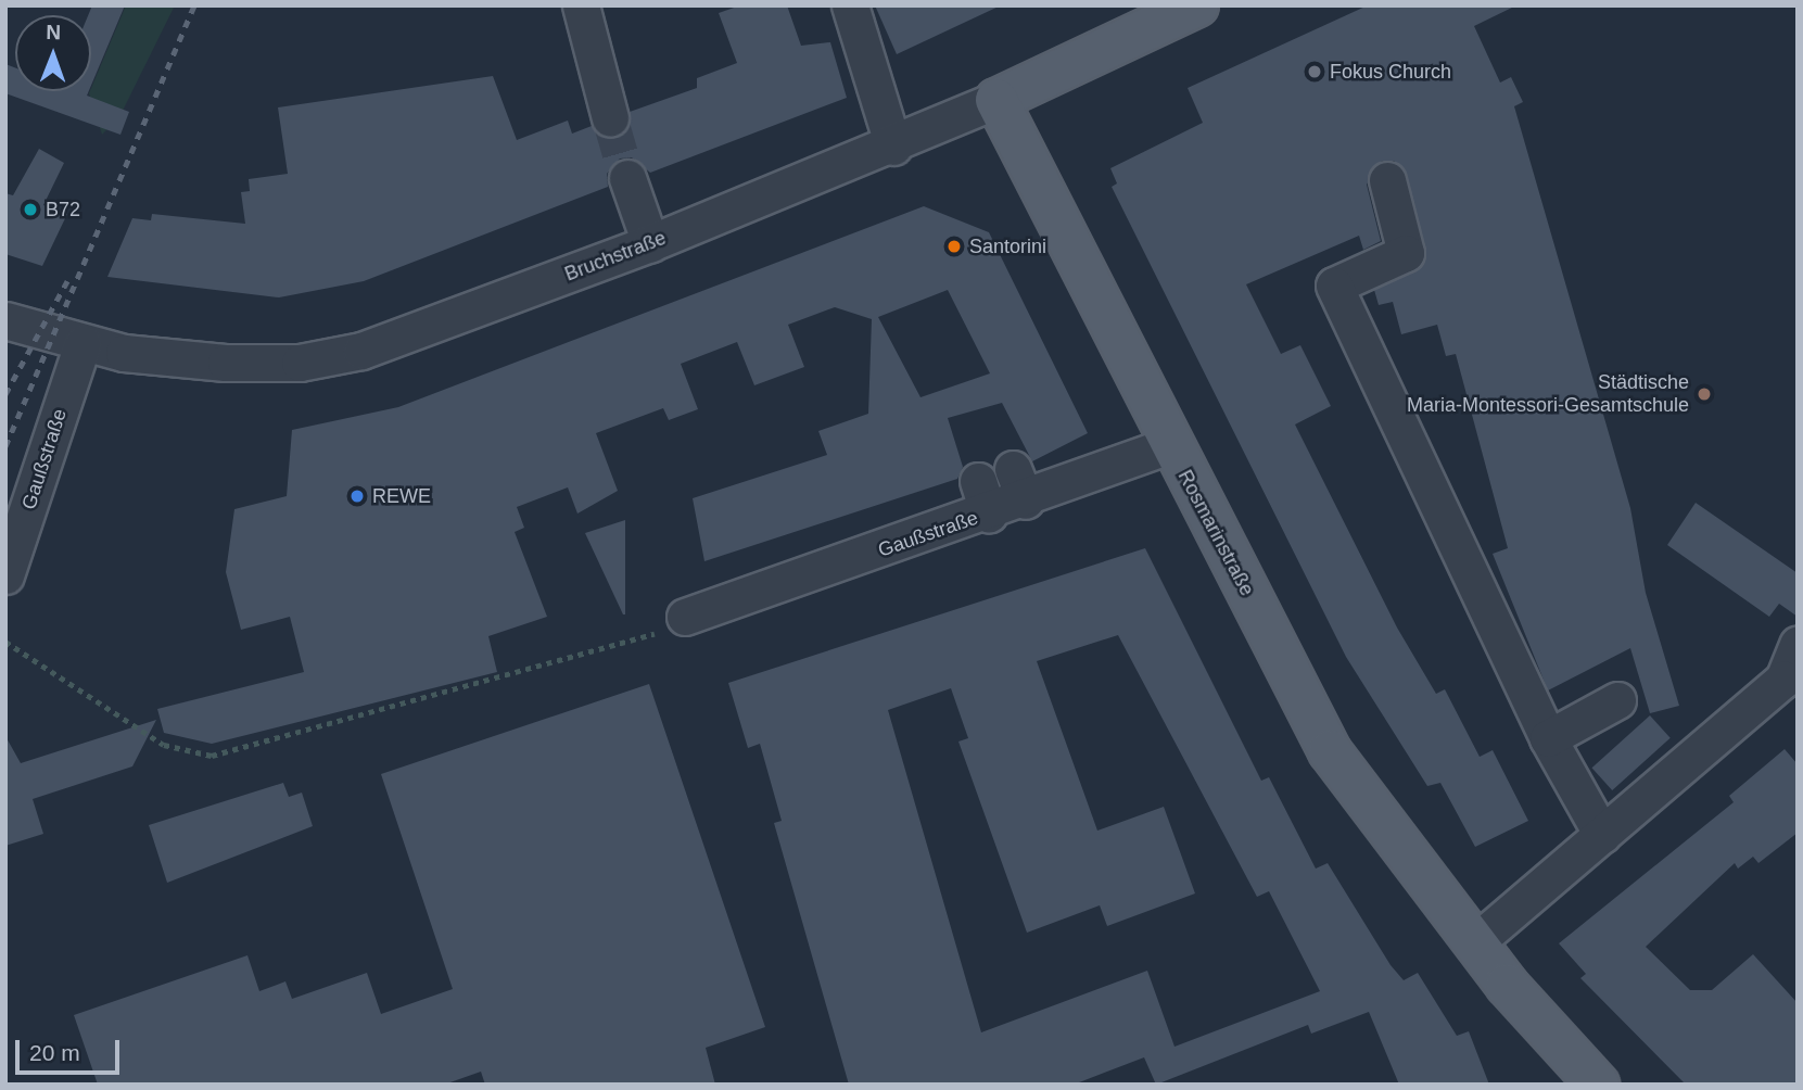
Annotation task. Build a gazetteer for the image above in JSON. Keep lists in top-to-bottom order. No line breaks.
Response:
{"streets":{"main road":["Bruchstraße","Rosmarinstraße"],"street":["Gaußstraße"]},"crossings":[["Bruchstraße","Gaußstraße"],["Bruchstraße","Rosmarinstraße"],["Gaußstraße","Rosmarinstraße"]],"places":["Fokus Church","B72","Santorini","Städtische Maria-Montessori-Gesamtschule","REWE"],"scale_bar":"20 m","north":"top"}
